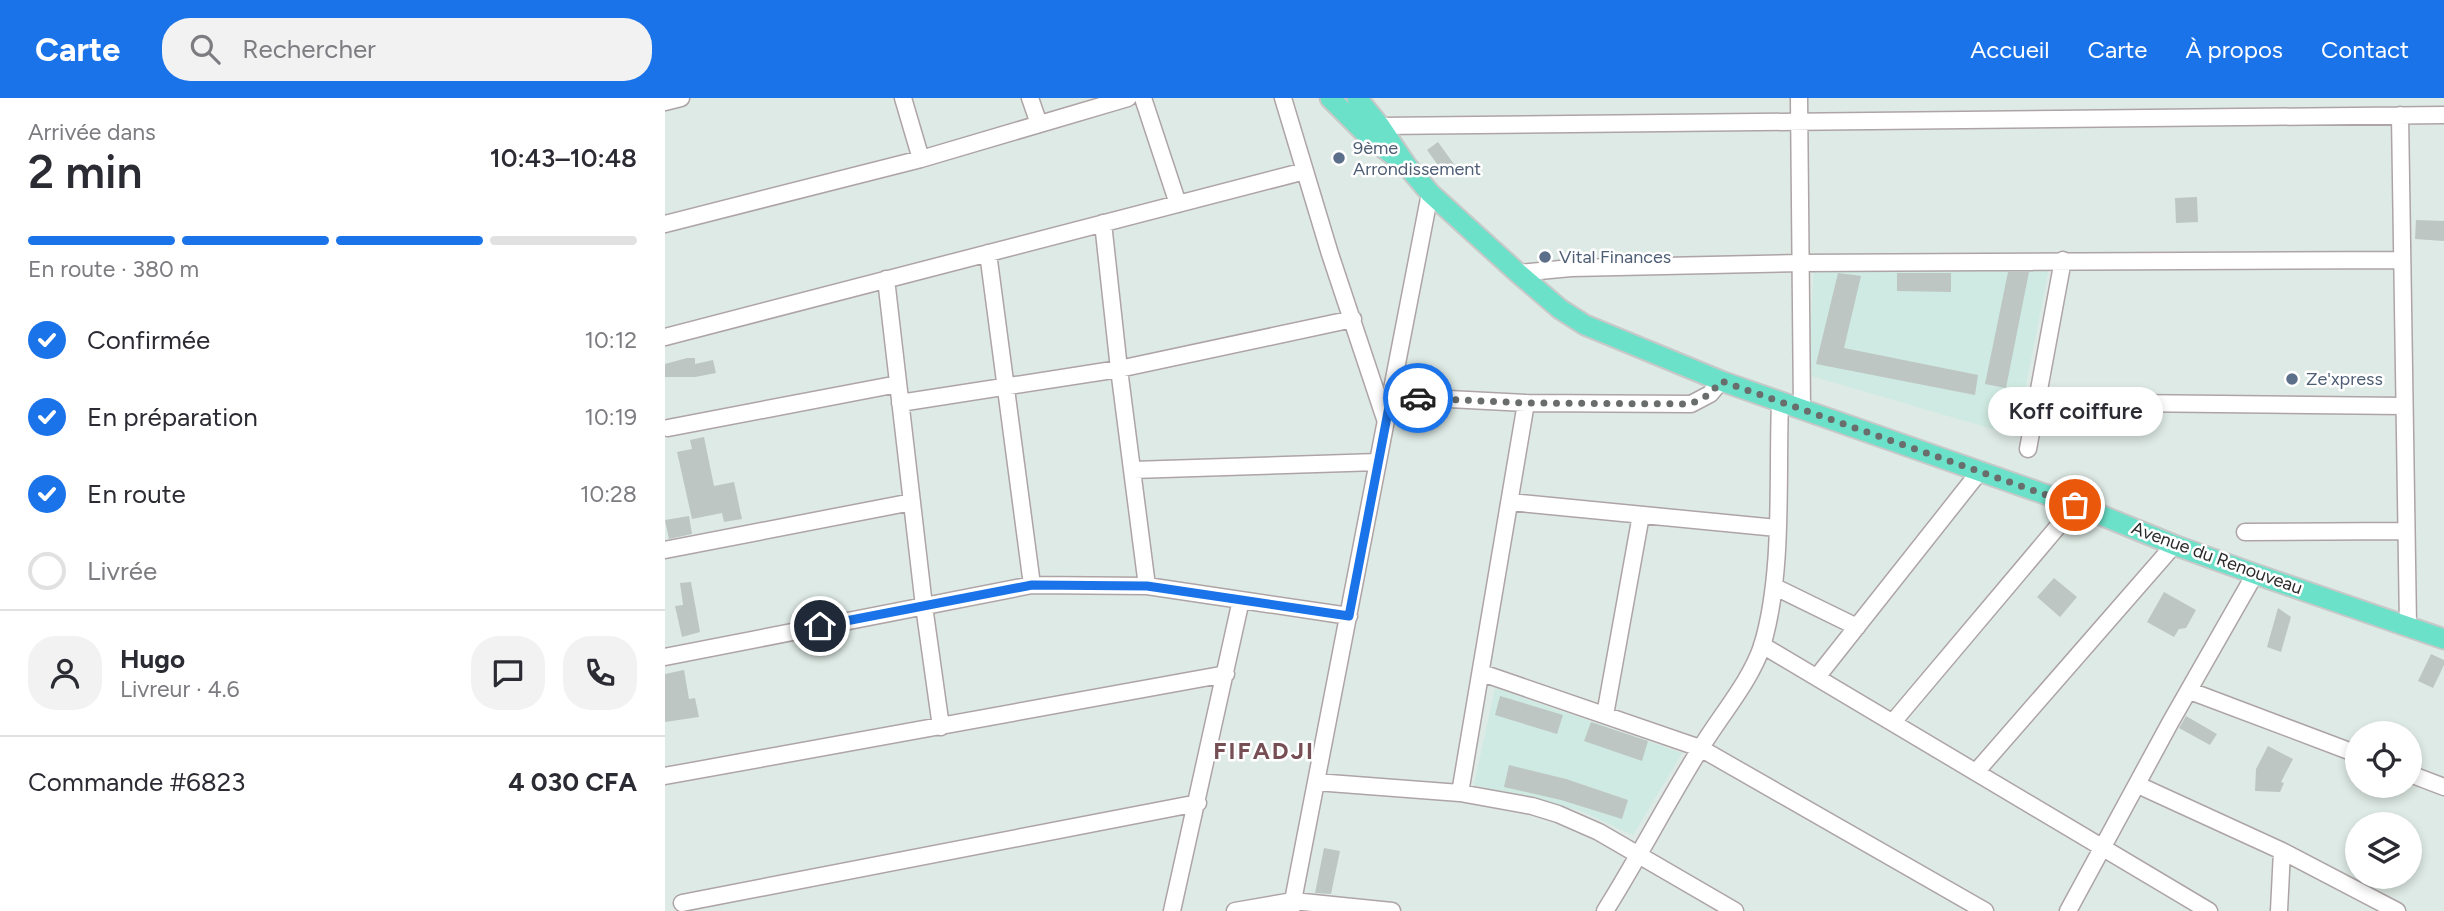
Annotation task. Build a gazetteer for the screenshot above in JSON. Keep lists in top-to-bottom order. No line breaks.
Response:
{"streets":{"main road":["Avenue du Renouveau"]},"districts":["FIFADJI"],"places":["9ème Arrondissement","Vital Finances","Ze'xpress","Koff coiffure"],"page":{"header":"Carte","search":"Rechercher","nav":["Accueil","Carte","À propos","Contact"],"heading":["2 min","Arrivée dans","10:43–10:48"],"panel":["Hugo","Livreur · 4.6","Commande #6823","4 030 CFA"],"bar":"En route · 380 m","list":[["Confirmée","10:12"],["En préparation","10:19"],["En route","10:28"],"Livrée"],"bubble":"Koff coiffure"}}
